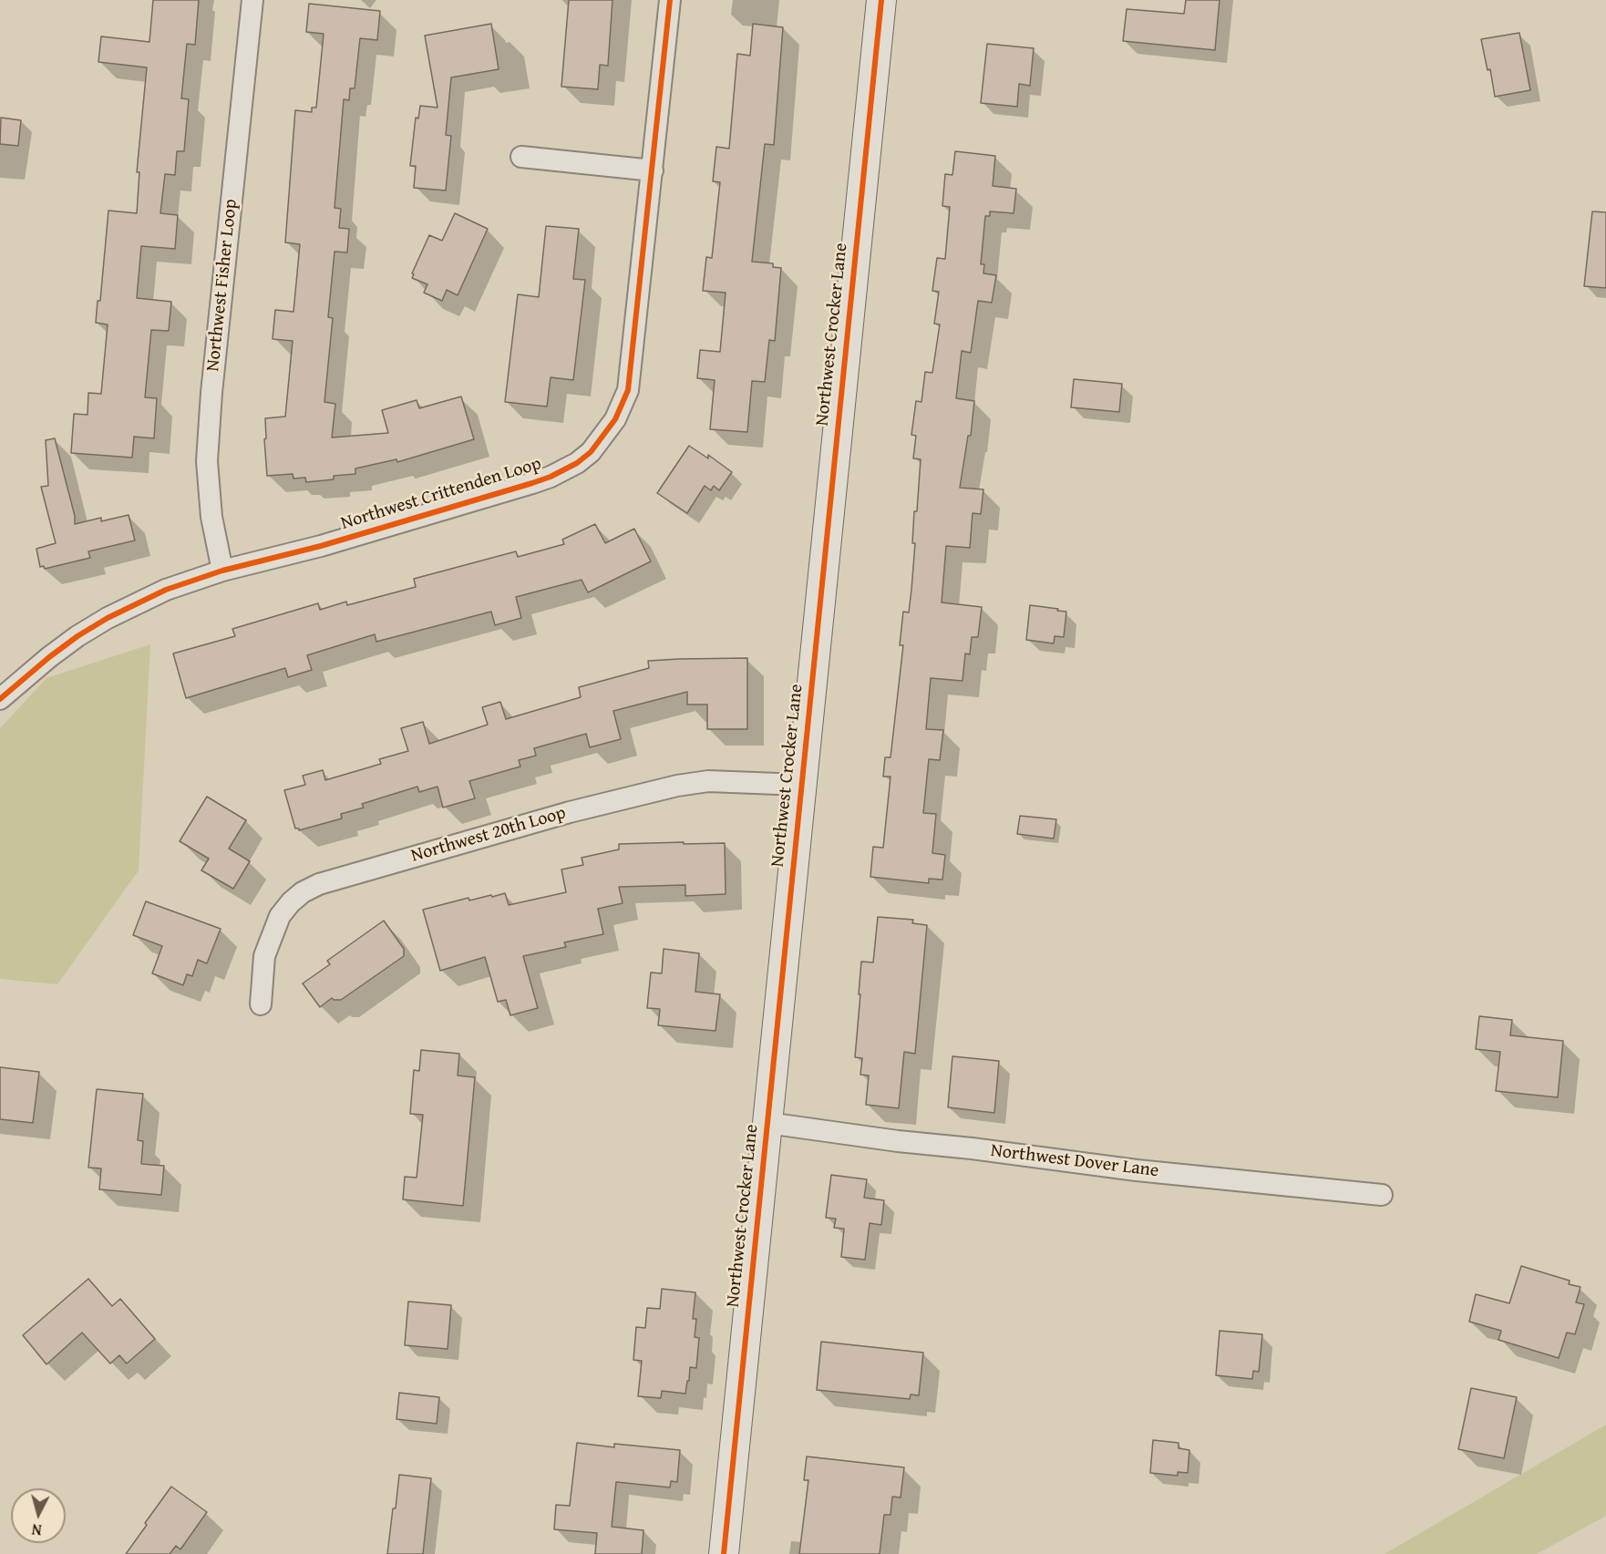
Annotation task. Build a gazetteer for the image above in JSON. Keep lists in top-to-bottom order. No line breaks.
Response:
{"streets":{"street":["Northwest Fisher Loop","Northwest Crocker Lane","Northwest Crittenden Loop","Northwest 20th Loop","Northwest Dover Lane"]},"crossings":[["Northwest Fisher Loop","Northwest Crittenden Loop"],["Northwest Crocker Lane","Northwest 20th Loop"],["Northwest Crocker Lane","Northwest Dover Lane"]],"north":"bottom"}
